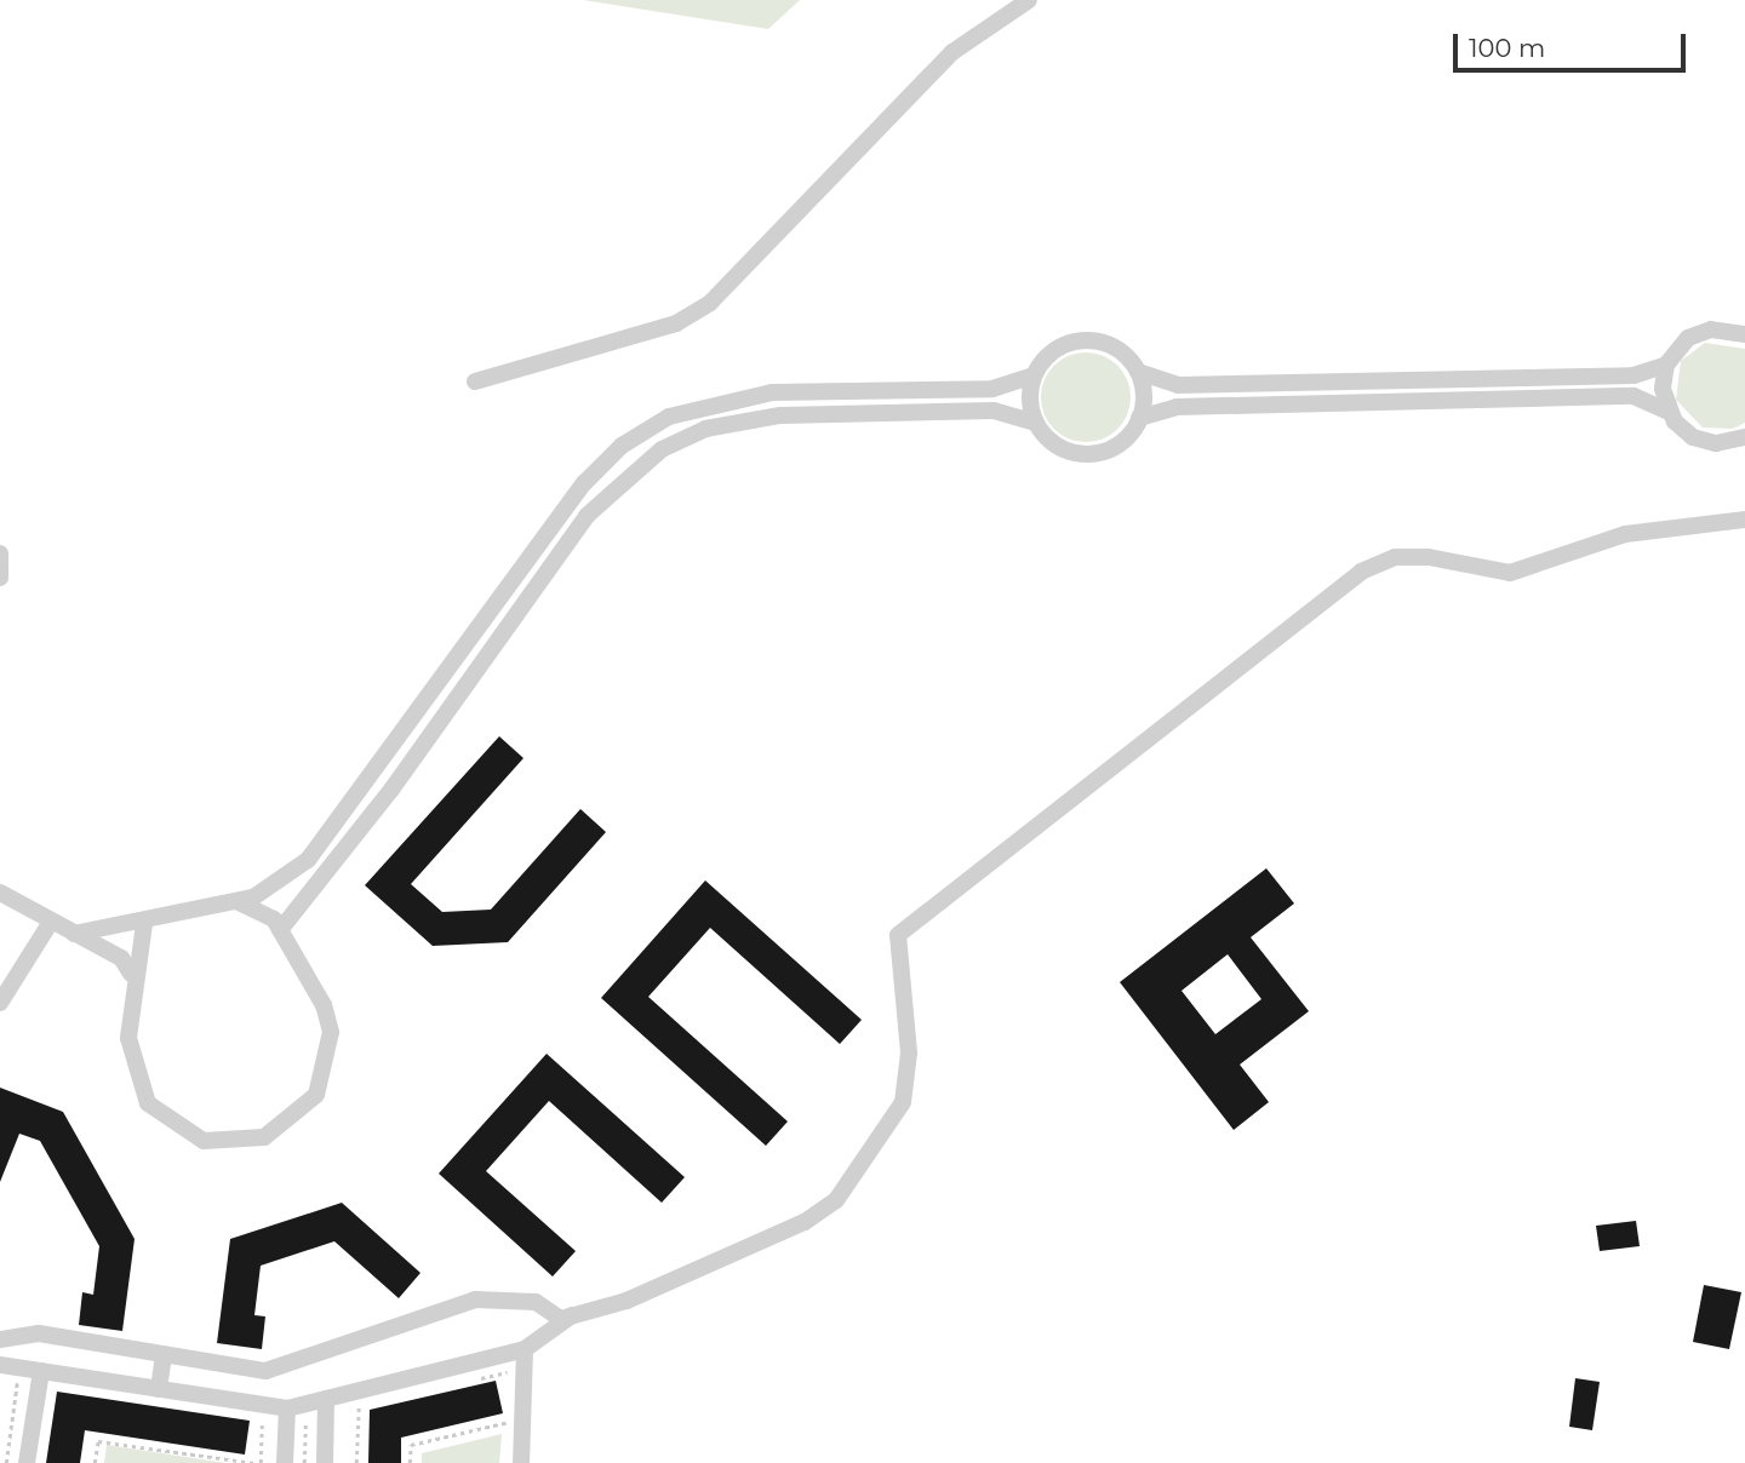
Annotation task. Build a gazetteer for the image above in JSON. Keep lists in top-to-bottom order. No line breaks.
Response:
{"scale_bar":"100 m"}
